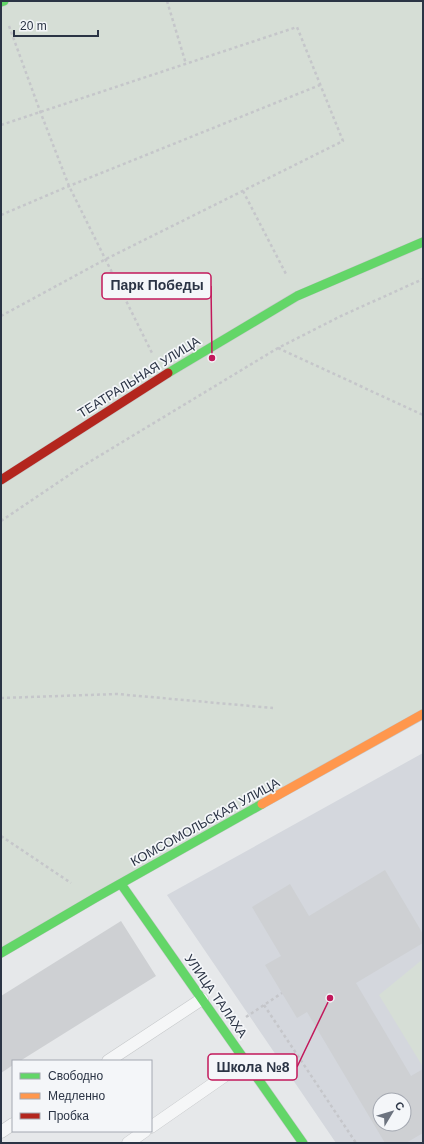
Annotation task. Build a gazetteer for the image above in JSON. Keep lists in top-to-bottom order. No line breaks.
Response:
{"streets":{"street":["ТЕАТРАЛЬНАЯ УЛИЦА","КОМСОМОЛЬСКАЯ УЛИЦА","УЛИЦА ТАЛАХА"]},"crossings":[["КОМСОМОЛЬСКАЯ УЛИЦА","УЛИЦА ТАЛАХА"]],"places":["Парк Победы","Школа №8"],"legend":["Свободно","Медленно","Пробка"],"scale_bar":"20 m","north":"top right"}
